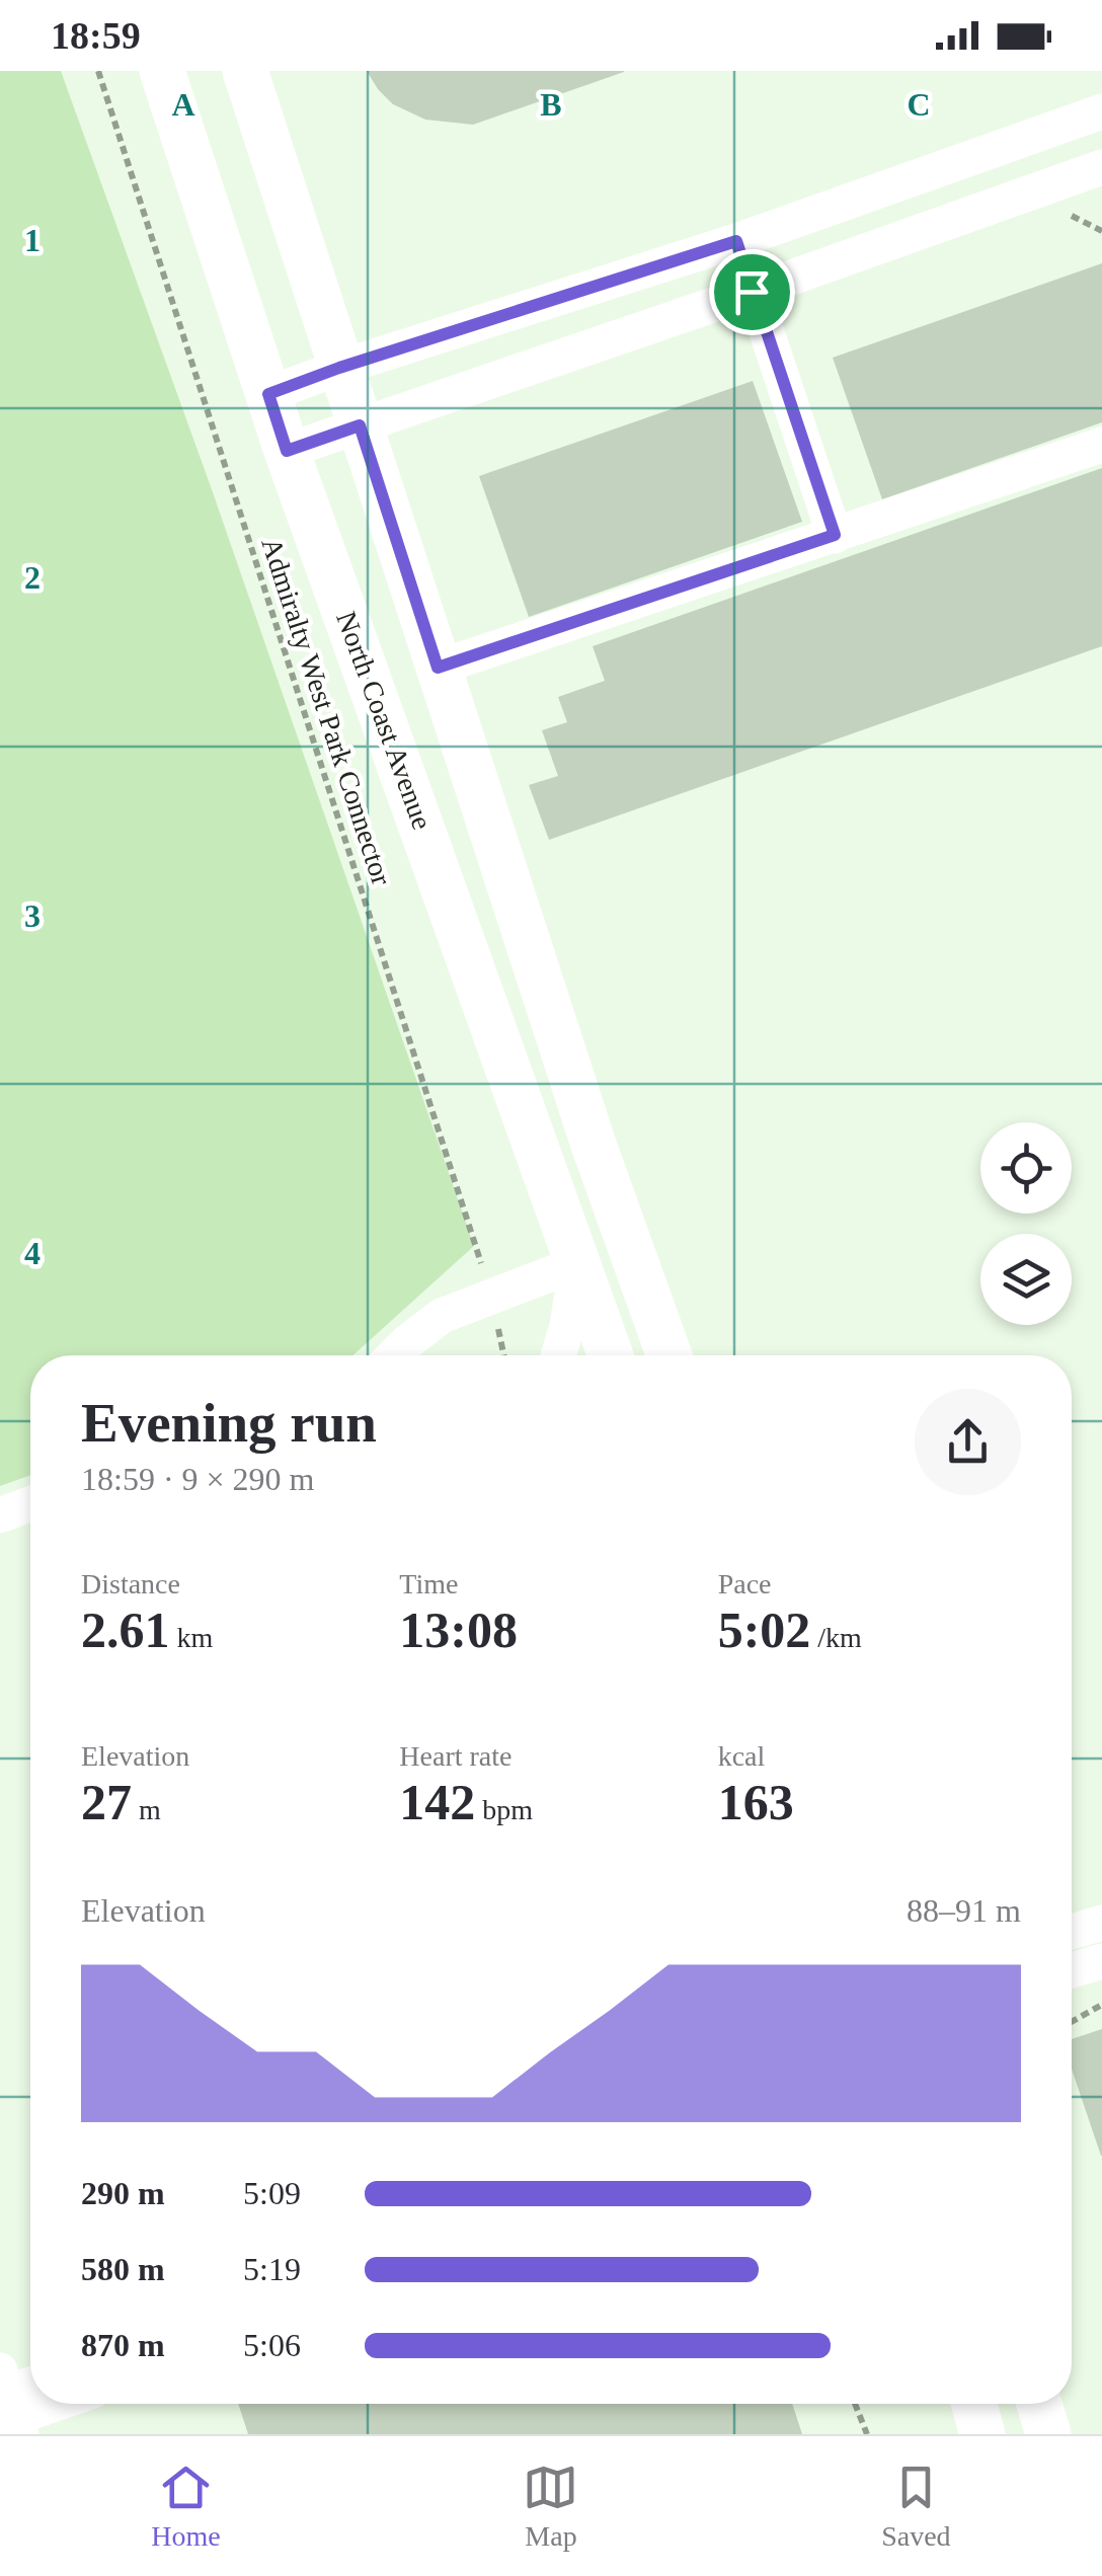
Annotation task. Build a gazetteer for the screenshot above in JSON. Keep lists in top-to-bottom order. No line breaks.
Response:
{"streets":{"main road":["North Coast Avenue"],"path":["Admiralty West Park Connector"]},"page":{"status":"18:59","heading":["Evening run","18:59 · 9 × 290 m"],"stats":[["Distance","2.61 km"],["Time","13:08"],["Pace","5:02 /km"],["Elevation","27 m"],["Heart rate","142 bpm"],["kcal","163"]],"chart":["Elevation","88–91 m"],"list":[{"name":"290 m","note":"5:09"},{"name":"580 m","note":"5:19"},{"name":"870 m","note":"5:06"}],"tabs":["Home","Map","Saved"]},"grid":{"columns":["A","B","C"],"rows":["1","2","3","4"]}}
